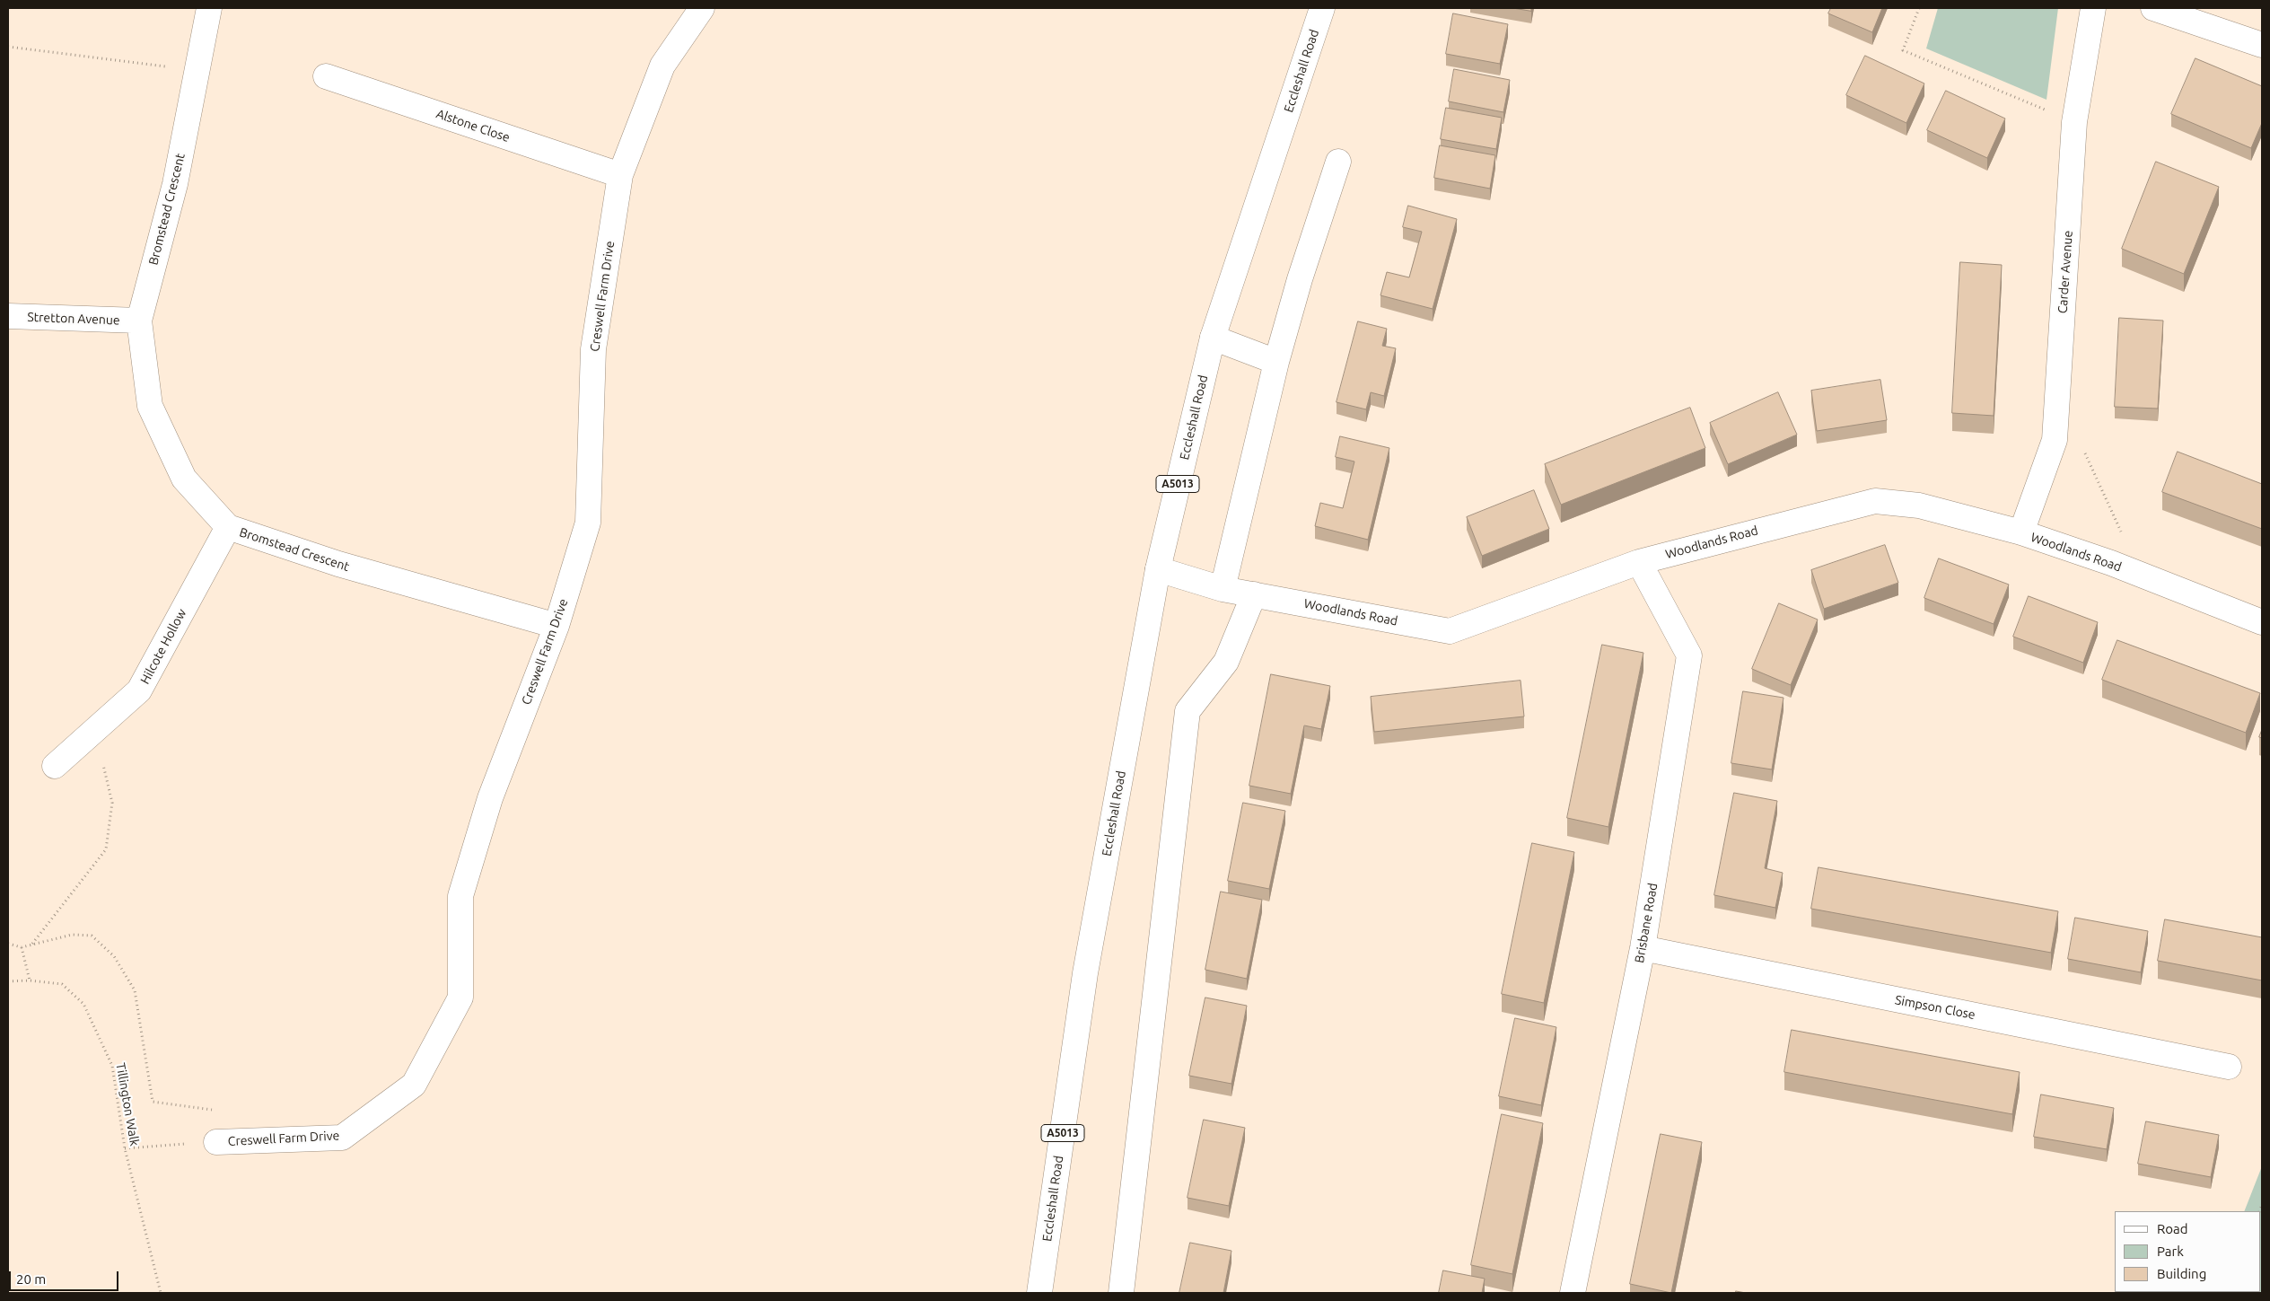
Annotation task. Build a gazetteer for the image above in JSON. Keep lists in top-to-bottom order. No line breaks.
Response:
{"streets":{"street":["Eccleshall Road","Alstone Close","Bromstead Crescent","Carder Avenue","Creswell Farm Drive","Stretton Avenue","A5013","Woodlands Road","Hilcote Hollow","Brisbane Road","Simpson Close"],"path":["Tillington Walk"]},"crossings":[["Eccleshall Road","Woodlands Road"],["Alstone Close","Creswell Farm Drive"],["Bromstead Crescent","Creswell Farm Drive"],["Bromstead Crescent","Stretton Avenue"],["Bromstead Crescent","Hilcote Hollow"],["Carder Avenue","Woodlands Road"],["Woodlands Road","Brisbane Road"],["Brisbane Road","Simpson Close"]],"legend":["Road","Park","Building"],"scale_bar":"20 m"}
